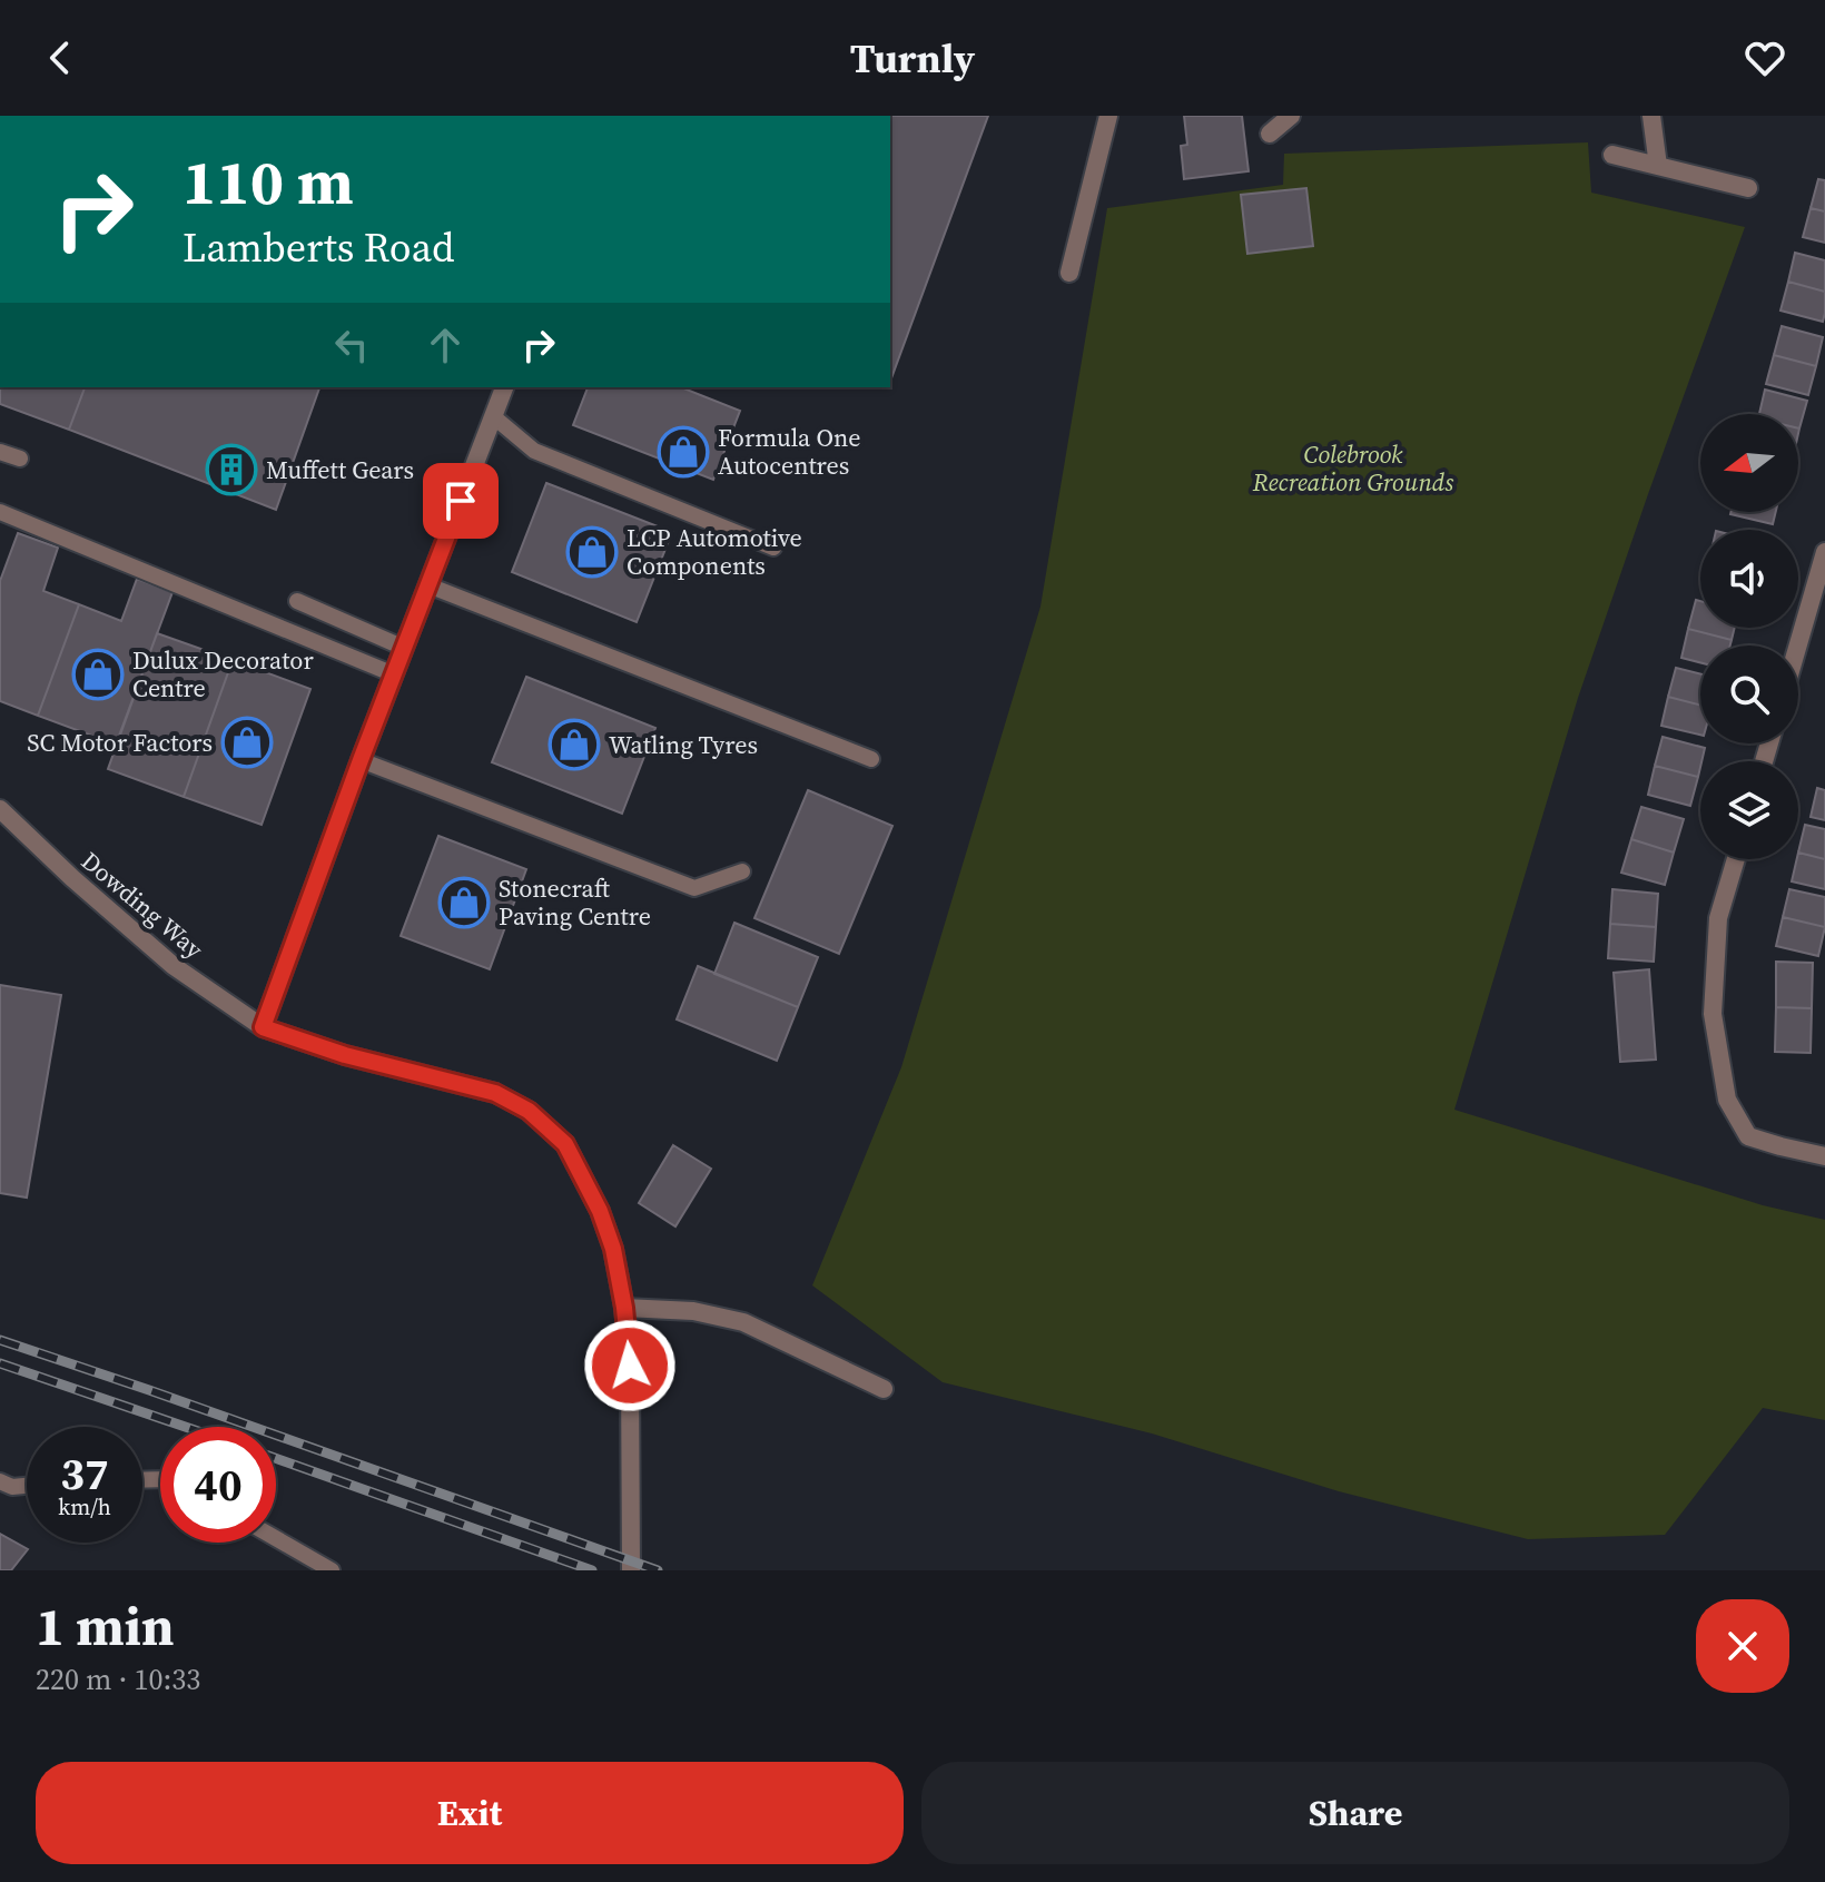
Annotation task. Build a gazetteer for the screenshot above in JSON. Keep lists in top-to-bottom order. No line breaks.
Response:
{"streets":{"street":["Dowding Way"]},"parks":["Colebrook Recreation Grounds"],"places":{"shop":["Formula One Autocentres","LCP Automotive Components","Dulux Decorator Centre","SC Motor Factors","Watling Tyres","Stonecraft Paving Centre"],"building":["Muffett Gears"]},"north":"left","page":{"header":"Turnly","turn":["110 m","Lamberts Road"],"speed":"37 km/h","limit":"40","heading":["1 min","220 m · 10:33"],"buttons":["Exit","Share"]}}
